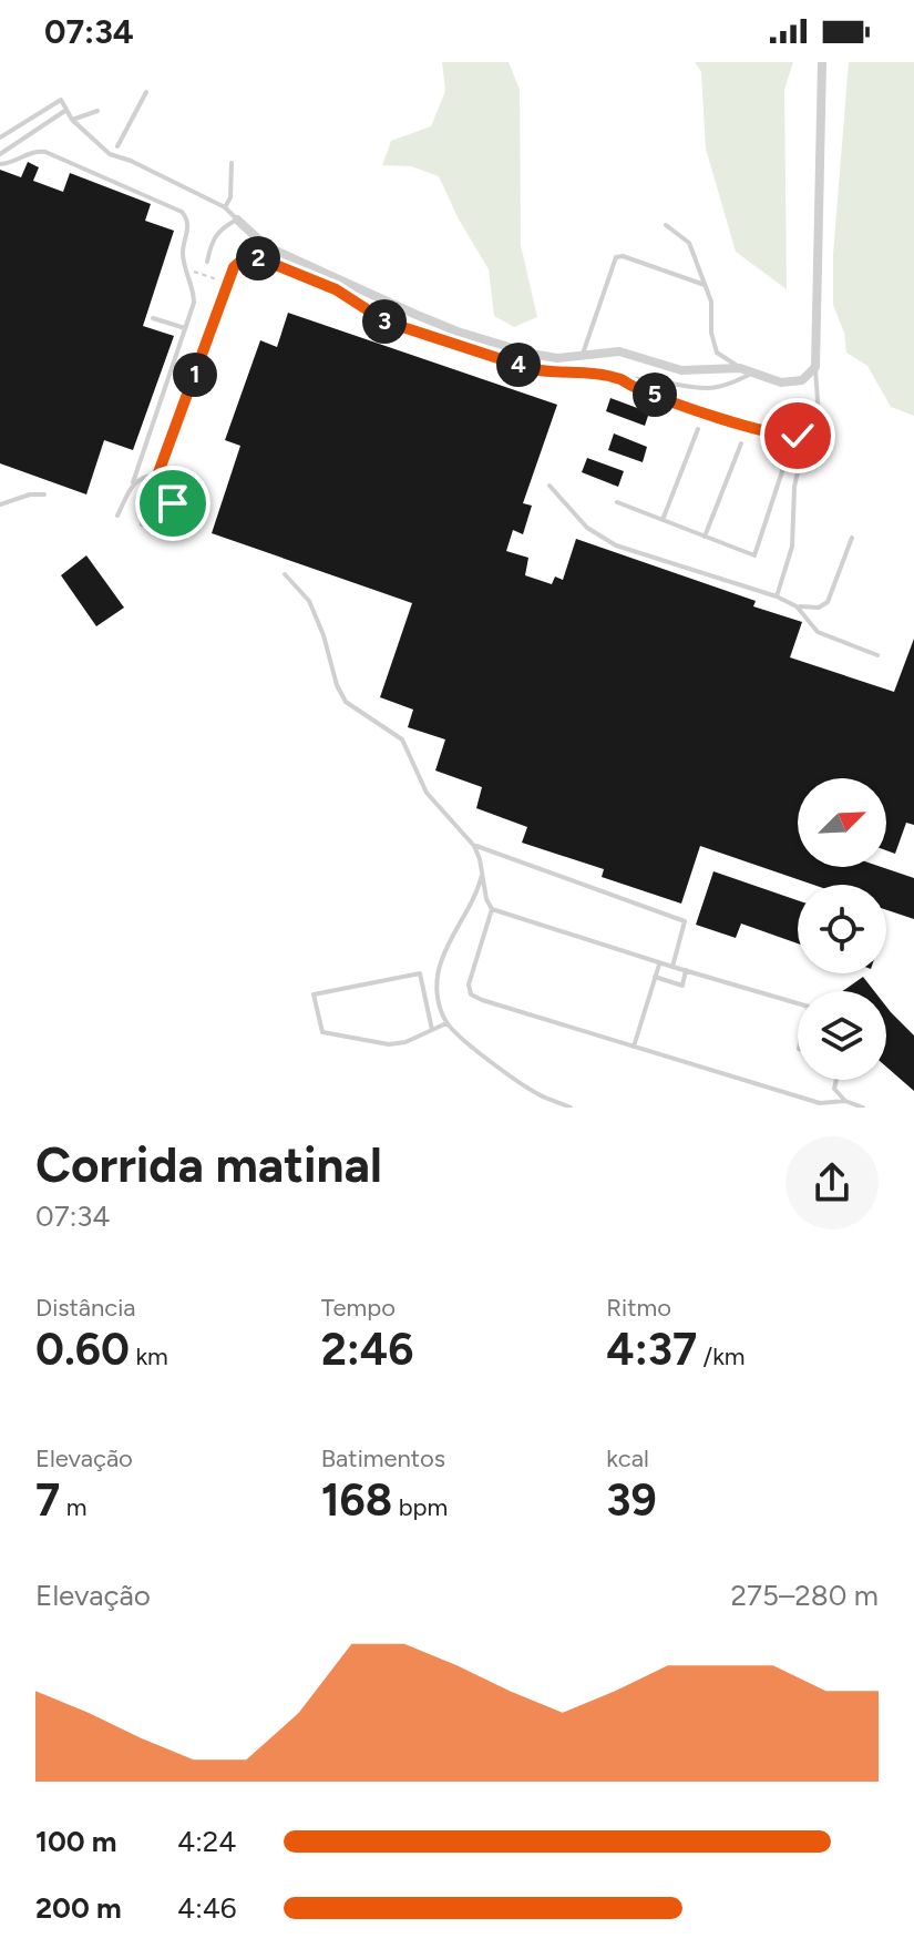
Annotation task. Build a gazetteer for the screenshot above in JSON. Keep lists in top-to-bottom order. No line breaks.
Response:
{"north":"top right","page":{"status":"07:34","pins":["2","3","4","1","5"],"heading":["Corrida matinal","07:34"],"stats":[["Distância","0.60 km"],["Tempo","2:46"],["Ritmo","4:37 /km"],["Elevação","7 m"],["Batimentos","168 bpm"],["kcal","39"]],"chart":["Elevação","275–280 m"],"list":[{"name":"100 m","note":"4:24"},{"name":"200 m","note":"4:46"}]}}
